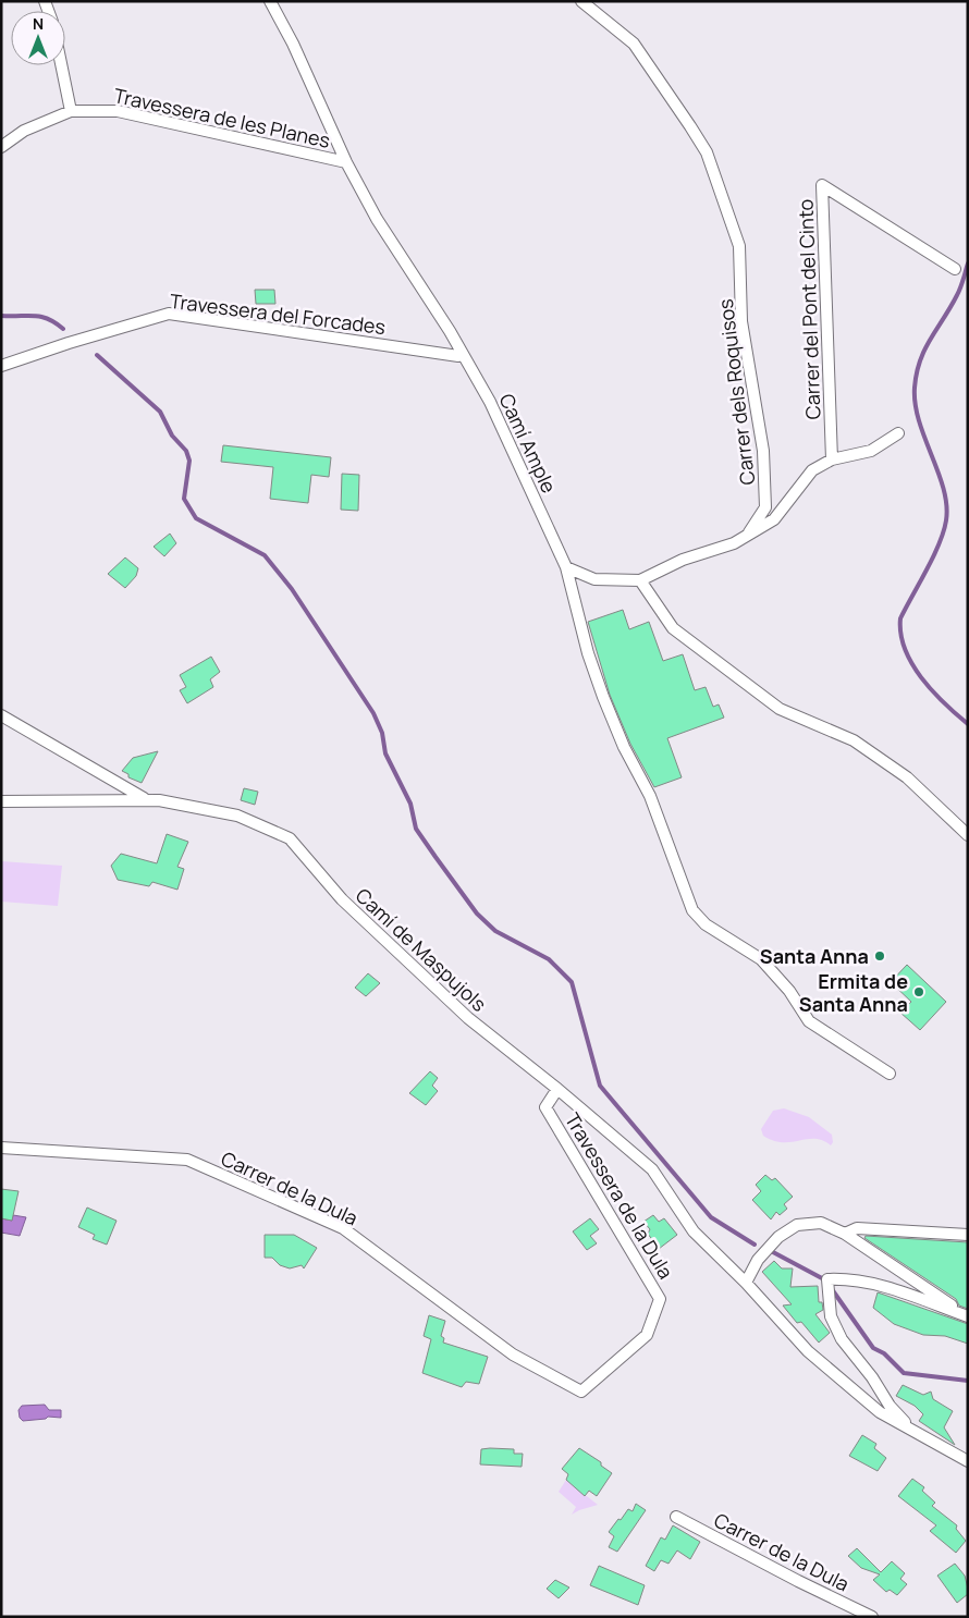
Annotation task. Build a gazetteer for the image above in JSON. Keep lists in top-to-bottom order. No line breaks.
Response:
{"streets":{"street":["Travessera de les Planes","Carrer del Pont del Cinto","Travessera del Forcades","Carrer dels Roquisos","Camí Ample","Camí de Maspujols","Carrer de la Dula","Travessera de la Dula"]},"crossings":[["Travessera de les Planes","Camí Ample"],["Camí de Maspujols","Travessera de la Dula"],["Carrer de la Dula","Travessera de la Dula"]],"places":["Santa Anna","Ermita de Santa Anna"],"north":"top"}
